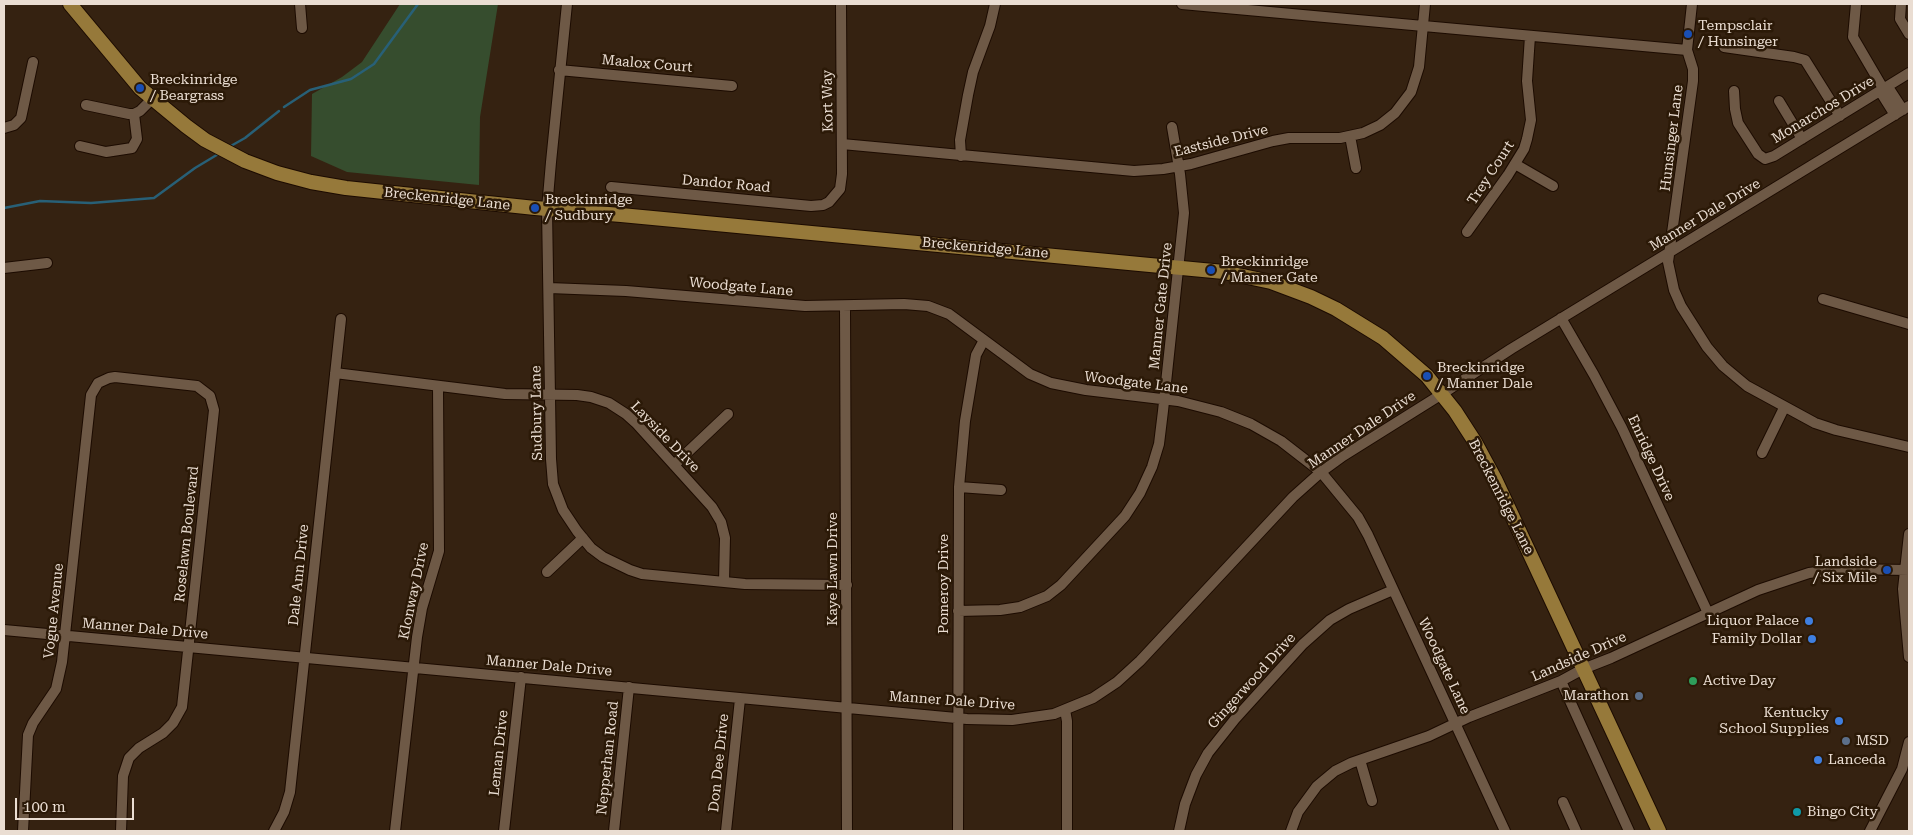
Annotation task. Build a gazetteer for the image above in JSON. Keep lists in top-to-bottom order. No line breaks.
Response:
{"streets":{"main road":["Breckenridge Lane"],"street":["Maalox Court","Kort Way","Monarchos Drive","Hunsinger Lane","Eastside Drive","Trey Court","Dandor Road","Manner Dale Drive","Woodgate Lane","Manner Gate Drive","Sudbury Lane","Layside Drive","Enridge Drive","Roselawn Boulevard","Kaye Lawn Drive","Dale Ann Drive","Pomeroy Drive","Klonway Drive","Vogue Avenue","Landside Drive","Gingerwood Drive","Leman Drive","Nepperhan Road","Don Dee Drive"]},"crossings":[["Maalox Court","Sudbury Lane"],["Kort Way","Eastside Drive"],["Kort Way","Dandor Road"],["Hunsinger Lane","Manner Dale Drive"],["Eastside Drive","Manner Gate Drive"],["Breckenridge Lane","Manner Dale Drive"],["Breckenridge Lane","Manner Gate Drive"],["Breckenridge Lane","Sudbury Lane"],["Breckenridge Lane","Landside Drive"],["Manner Dale Drive","Woodgate Lane"],["Manner Dale Drive","Enridge Drive"],["Manner Dale Drive","Roselawn Boulevard"],["Manner Dale Drive","Kaye Lawn Drive"],["Manner Dale Drive","Dale Ann Drive"],["Manner Dale Drive","Pomeroy Drive"],["Manner Dale Drive","Klonway Drive"],["Manner Dale Drive","Vogue Avenue"],["Manner Dale Drive","Leman Drive"],["Manner Dale Drive","Nepperhan Road"],["Manner Dale Drive","Don Dee Drive"],["Woodgate Lane","Manner Gate Drive"],["Woodgate Lane","Sudbury Lane"],["Woodgate Lane","Kaye Lawn Drive"],["Woodgate Lane","Pomeroy Drive"],["Woodgate Lane","Landside Drive"],["Woodgate Lane","Gingerwood Drive"],["Manner Gate Drive","Pomeroy Drive"],["Sudbury Lane","Layside Drive"],["Sudbury Lane","Kaye Lawn Drive"],["Layside Drive","Dale Ann Drive"],["Layside Drive","Klonway Drive"],["Enridge Drive","Landside Drive"],["Roselawn Boulevard","Vogue Avenue"]],"places":["Tempsclair / Hunsinger","Breckinridge / Beargrass","Breckinridge / Sudbury","Breckinridge / Manner Gate","Breckinridge / Manner Dale","Landside / Six Mile","Liquor Palace","Family Dollar","Active Day","Marathon","Kentucky School Supplies","MSD","Lanceda","Bingo City"],"scale_bar":"100 m"}
